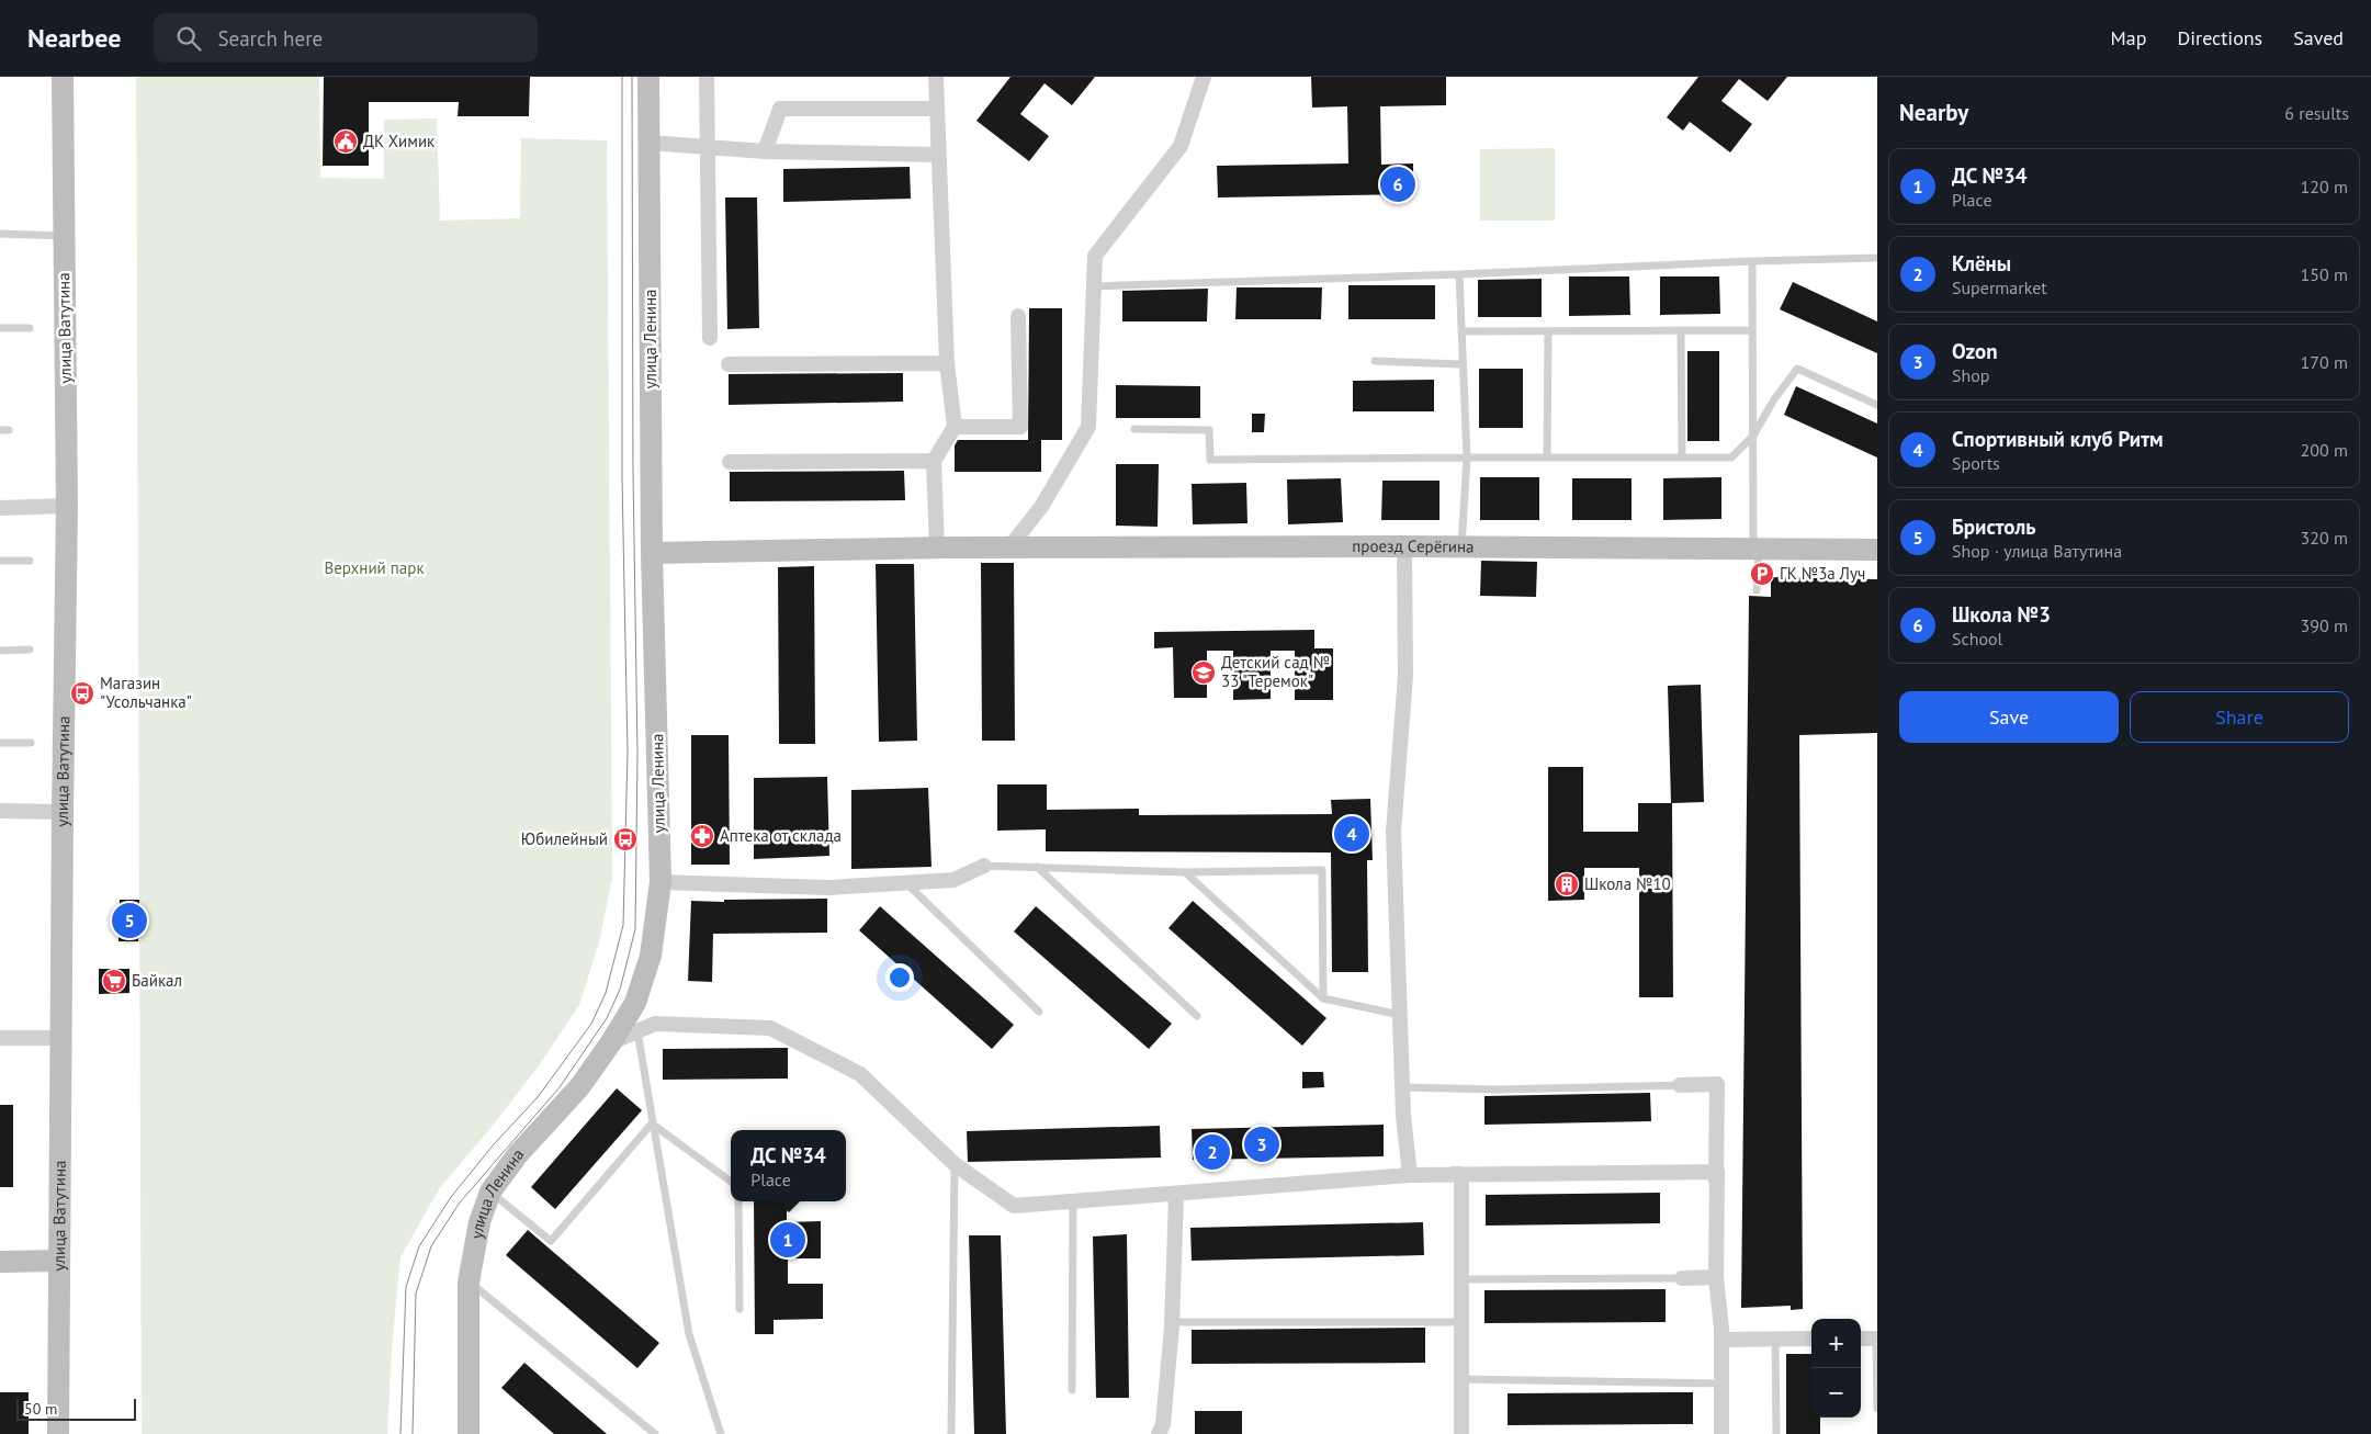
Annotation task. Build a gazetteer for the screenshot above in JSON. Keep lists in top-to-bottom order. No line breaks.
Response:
{"streets":{"street":["улица Ватутина","улица Ленина","проезд Серёгина"]},"crossings":[["улица Ленина","проезд Серёгина"]],"parks":["Верхний парк"],"places":{"public building":["ДК Химик"],"parking":["ГК №3а Луч"],"school or university":["Детский сад № 33 \"Теремок\""],"bus stop":["Магазин \"Усольчанка\"","Юбилейный"],"pharmacy":["Аптека от склада"],"building":["Школа №10"],"supermarket":["Байкал"]},"scale_bar":"50 m","page":{"header":"Nearbee","search":"Search here","nav":["Map","Directions","Saved"],"heading":["Nearby","6 results"],"list":[{"mark":"1","name":"ДС №34","note":"Place","value":"120 m"},{"mark":"2","name":"Клёны","note":"Supermarket","value":"150 m"},{"mark":"3","name":"Ozon","note":"Shop","value":"170 m"},{"mark":"4","name":"Спортивный клуб Ритм","note":"Sports","value":"200 m"},{"mark":"5","name":"Бристоль","note":"Shop · улица Ватутина","value":"320 m"},{"mark":"6","name":"Школа №3","note":"School","value":"390 m"}],"pins":["6","4","5","3","2","1"],"buttons":["Save","Share"],"popup":["ДС №34","Place"],"map_buttons":["+","−"],"scale":"50 m"}}
